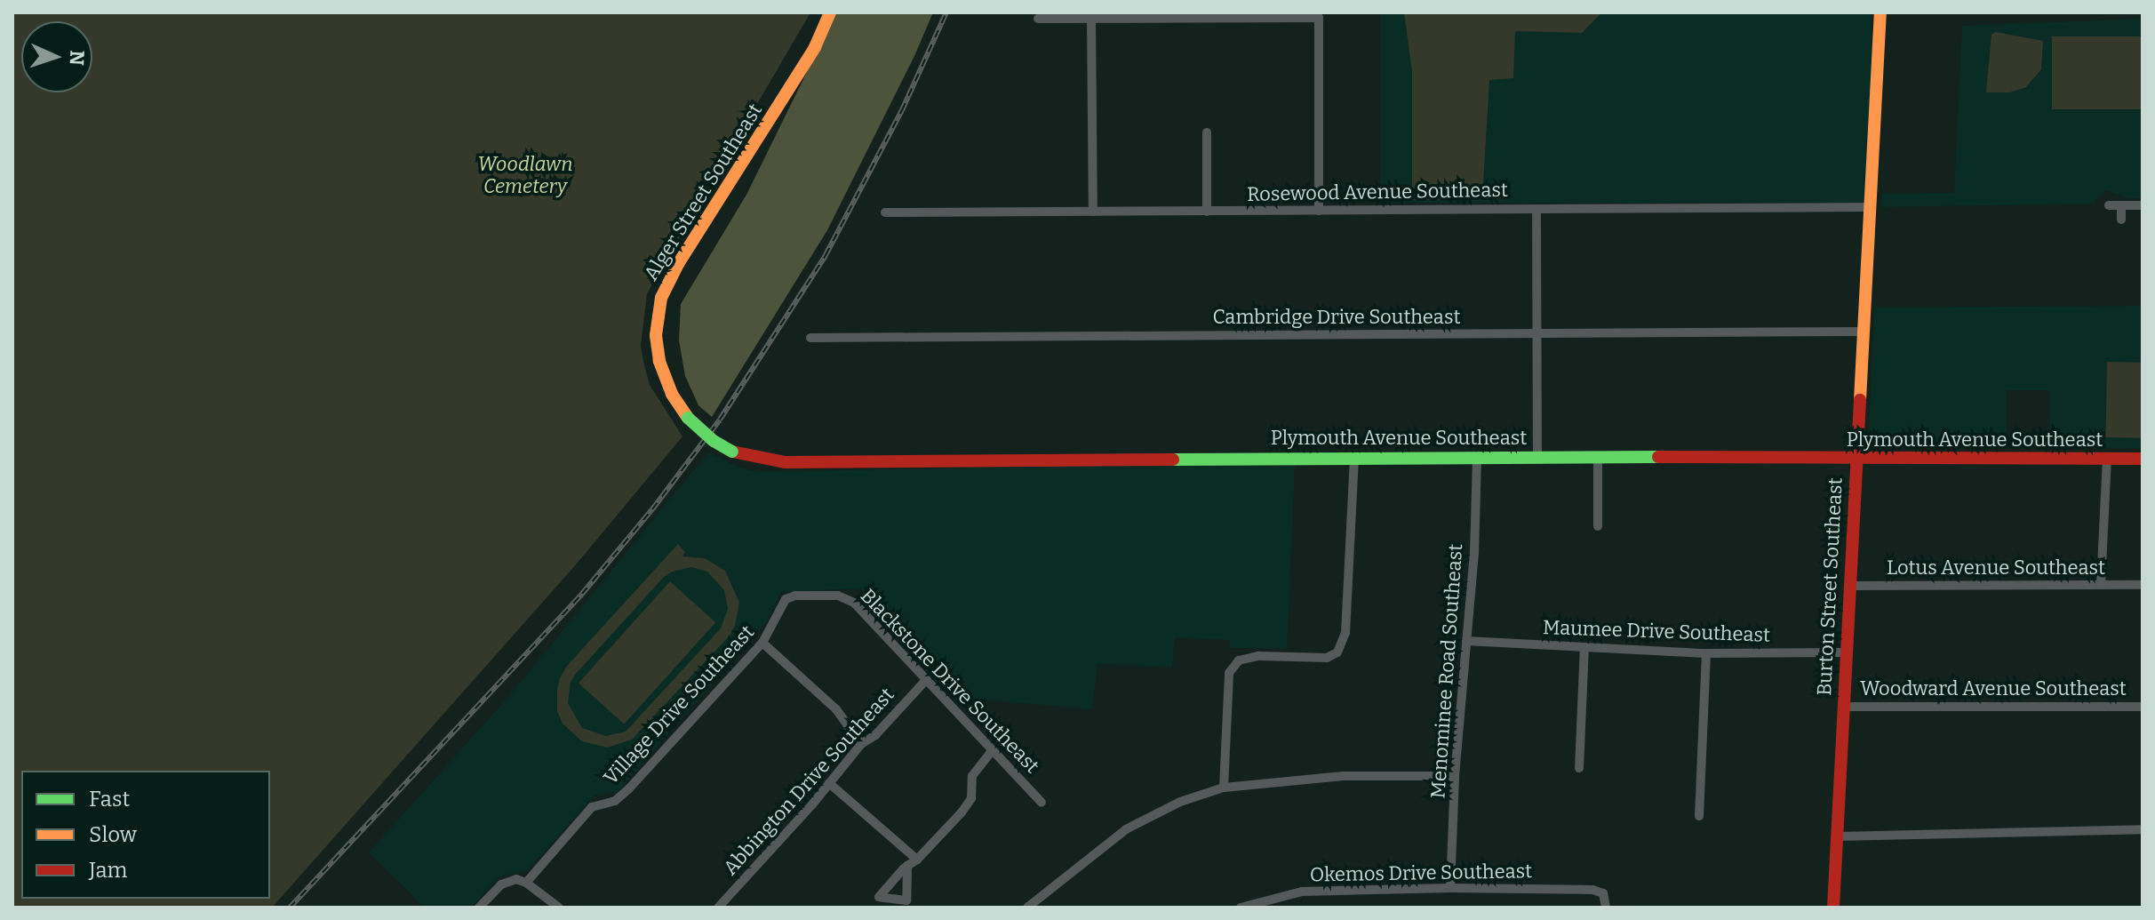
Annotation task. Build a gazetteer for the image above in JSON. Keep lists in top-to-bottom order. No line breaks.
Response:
{"streets":{"main road":["Alger Street Southeast","Plymouth Avenue Southeast","Burton Street Southeast"],"street":["Rosewood Avenue Southeast","Cambridge Drive Southeast","Lotus Avenue Southeast","Maumee Drive Southeast","Menominee Road Southeast","Blackstone Drive Southeast","Woodward Avenue Southeast","Village Drive Southeast","Abbington Drive Southeast","Okemos Drive Southeast"]},"crossings":[["Alger Street Southeast","Plymouth Avenue Southeast"],["Rosewood Avenue Southeast","Burton Street Southeast"],["Cambridge Drive Southeast","Burton Street Southeast"],["Plymouth Avenue Southeast","Burton Street Southeast"],["Plymouth Avenue Southeast","Menominee Road Southeast"],["Lotus Avenue Southeast","Burton Street Southeast"],["Burton Street Southeast","Maumee Drive Southeast"],["Burton Street Southeast","Woodward Avenue Southeast"],["Maumee Drive Southeast","Menominee Road Southeast"],["Menominee Road Southeast","Okemos Drive Southeast"],["Blackstone Drive Southeast","Village Drive Southeast"],["Blackstone Drive Southeast","Abbington Drive Southeast"]],"parks":["Woodlawn Cemetery"],"legend":["Fast","Slow","Jam"],"north":"right"}
